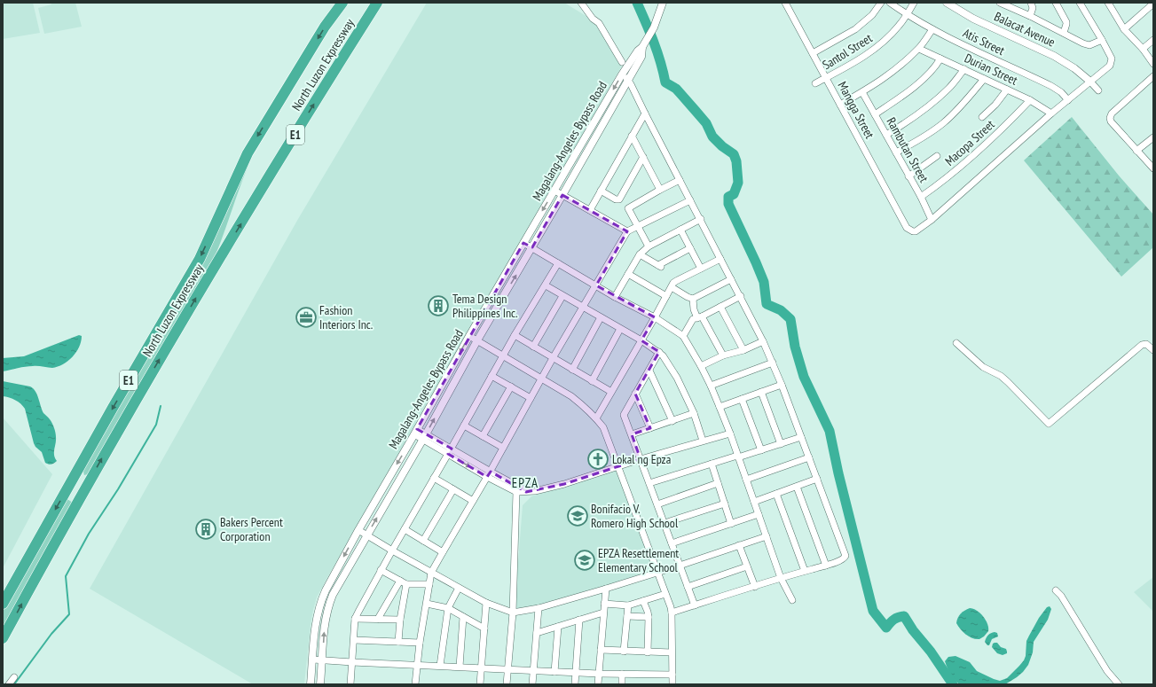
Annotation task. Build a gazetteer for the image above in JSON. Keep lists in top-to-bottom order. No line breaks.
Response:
{"streets":{"highway":["North Luzon Expressway","E1"],"street":["Balacat Avenue","Atis Street","Santol Street","Durian Street","Mangga Street","Magalang-Angeles Bypass Road","Macopa Street","Rambutan Street"]},"crossings":[["Atis Street","Santol Street"],["Santol Street","Mangga Street"],["Durian Street","Macopa Street"],["Mangga Street","Rambutan Street"],["Macopa Street","Rambutan Street"]],"districts":["EPZA"],"places":{"building":["Tema Design Philippines Inc.","Bakers Percent Corporation"],"office":["Fashion Interiors Inc."],"church":["Lokal ng Epza"],"school or university":["Bonifacio V. Romero High School","EPZA Resettlement Elementary School"]}}
